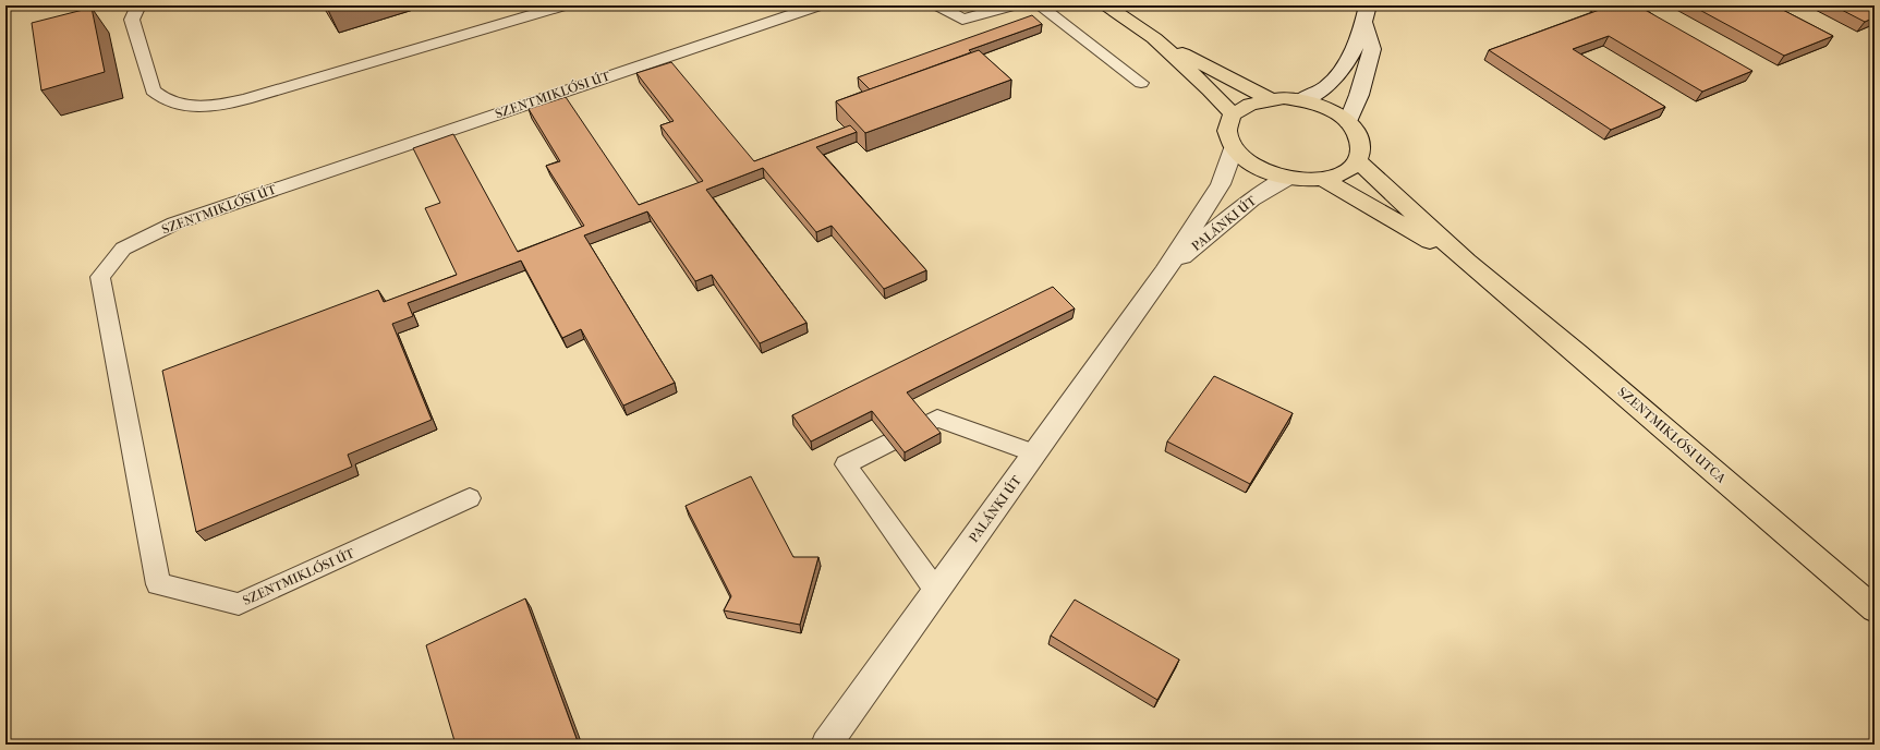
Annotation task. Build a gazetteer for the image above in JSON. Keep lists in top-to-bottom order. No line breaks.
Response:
{"streets":{"main road":["SZENTMIKLÓSI UTCA"],"street":["PALÁNKI ÚT"],"lane":["SZENTMIKLÓSI ÚT"]}}
